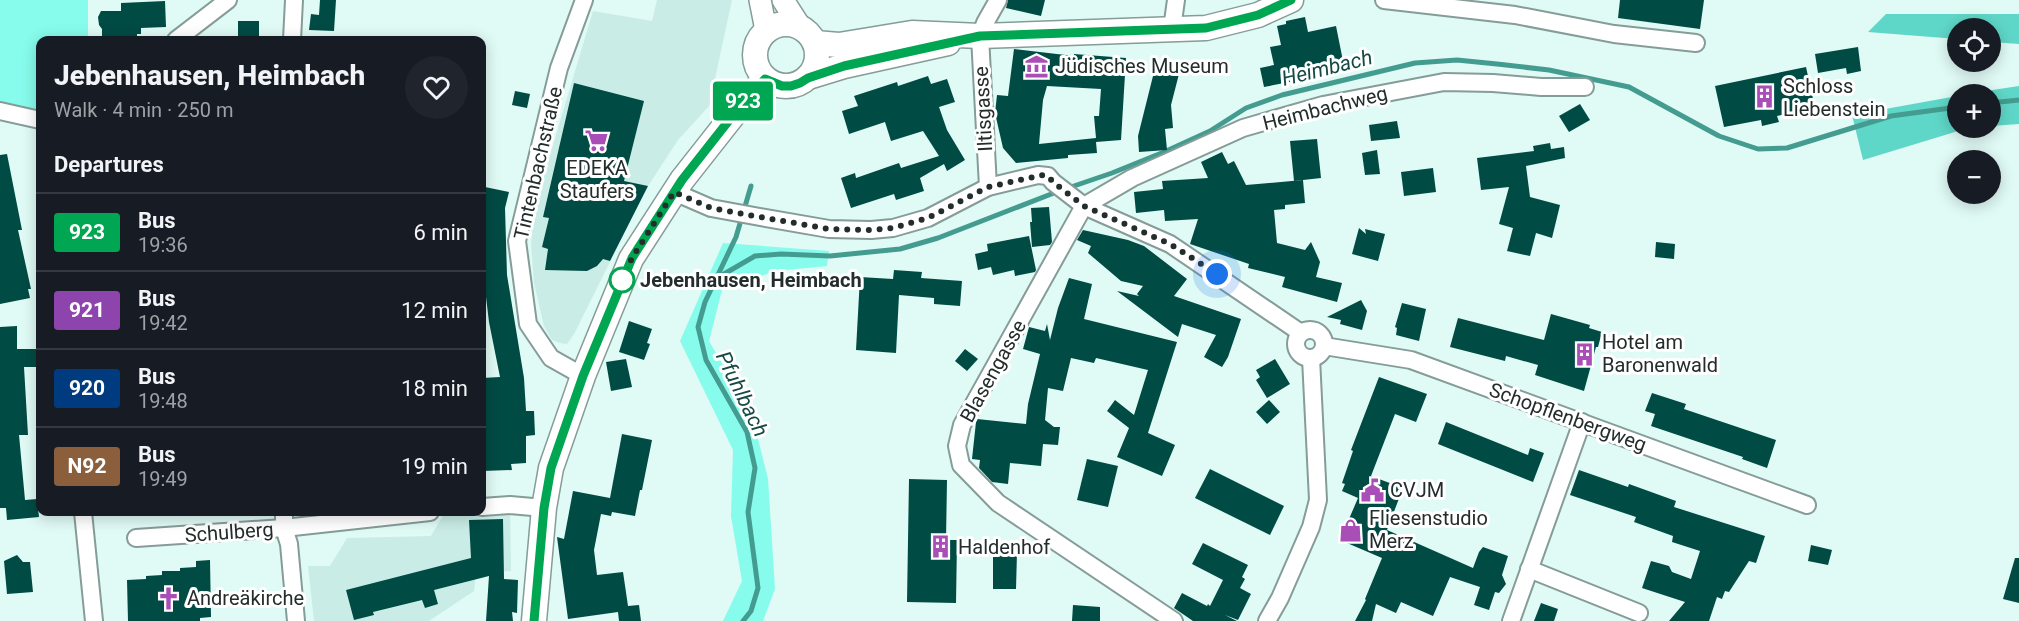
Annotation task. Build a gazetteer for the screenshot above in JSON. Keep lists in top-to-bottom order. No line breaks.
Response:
{"streets":{"street":["Heimbachweg","Iltisgasse","Tintenbachstraße","Blasengasse","Schopflenbergweg","Schulberg"]},"crossings":[["Heimbachweg","Blasengasse"]],"water":["Heimbach","Pfuhlbach"],"places":{"museum":["Jüdisches Museum"],"building":["Schloss Liebenstein","Hotel am Baronenwald","Haldenhof"],"supermarket":["EDEKA Staufers"],"other":["Jebenhausen, Heimbach"],"public building":["CVJM"],"shop":["Fliesenstudio Merz"],"church":["Andreäkirche"]},"lines":["bus line 923"],"page":{"on_map":"923","map_buttons":["+","−"],"heading":[["Jebenhausen, Heimbach","Walk · 4 min · 250 m"],"Departures"],"list":[{"mark":"923","name":"Bus","note":"19:36","value":"6 min"},{"mark":"921","name":"Bus","note":"19:42","value":"12 min"},{"mark":"920","name":"Bus","note":"19:48","value":"18 min"},{"mark":"N92","name":"Bus","note":"19:49","value":"19 min"}]}}
